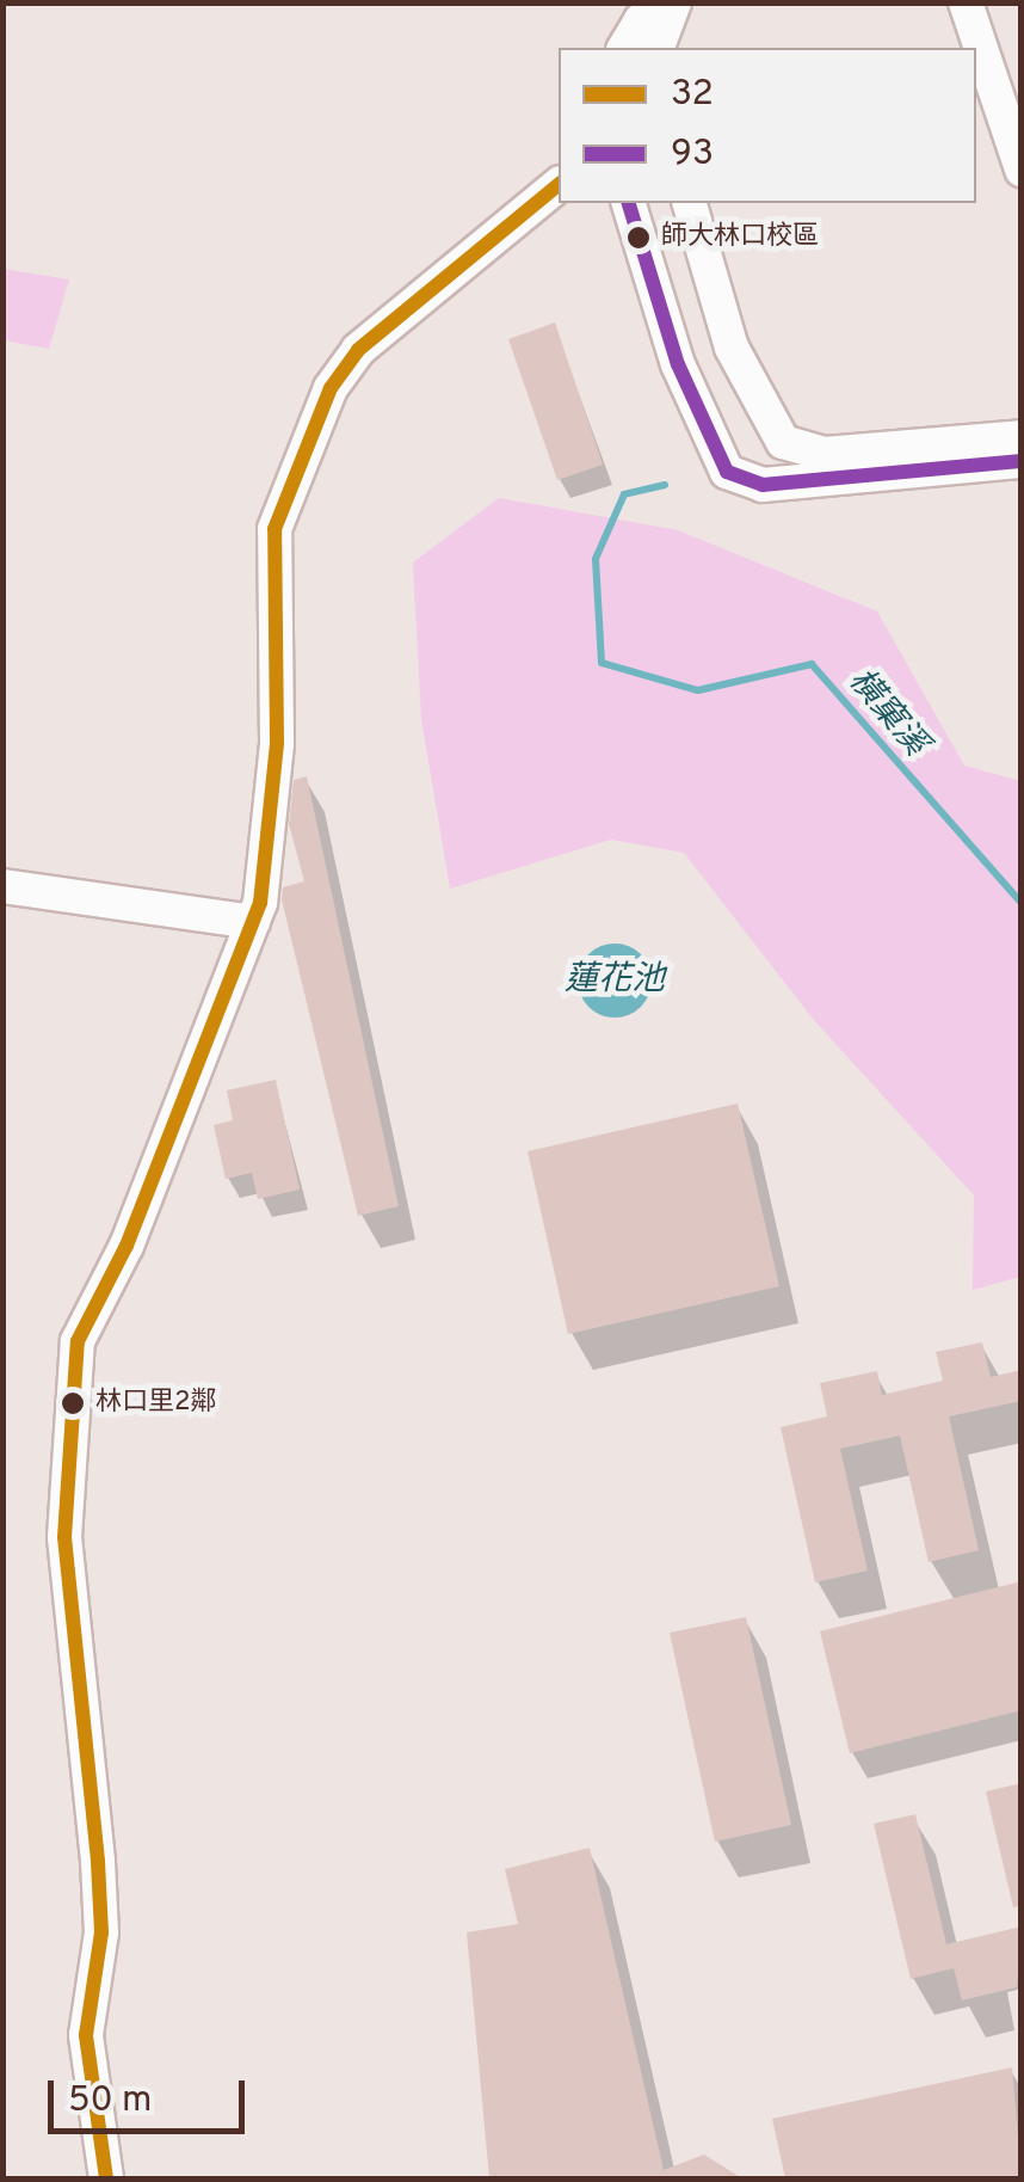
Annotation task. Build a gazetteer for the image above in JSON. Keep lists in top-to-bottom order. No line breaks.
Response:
{"water":["橫窠溪","蓮花池"],"places":["師大林口校區","林口里2鄰"],"lines":["transit line 32","transit line 93"],"legend":["32","93"],"scale_bar":"50 m"}
